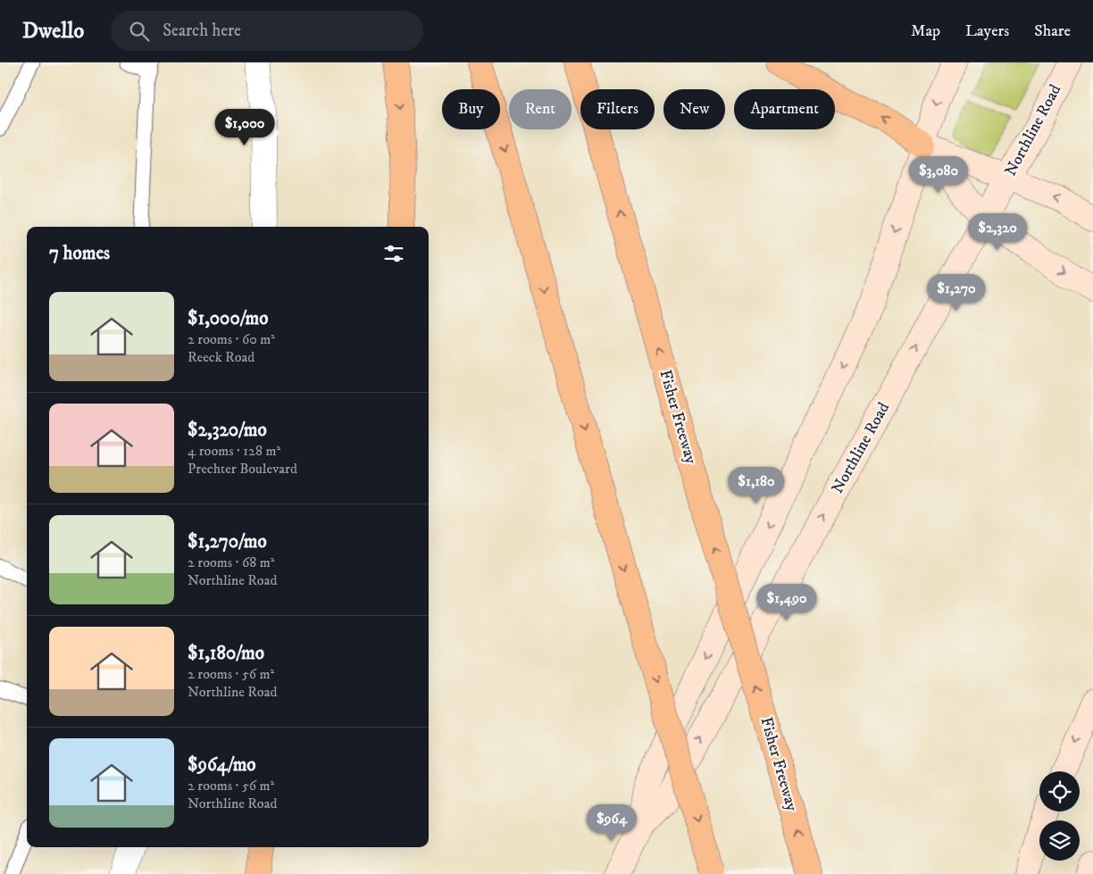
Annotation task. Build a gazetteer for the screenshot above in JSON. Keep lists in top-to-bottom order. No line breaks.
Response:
{"streets":{"highway":["Fisher Freeway"],"main road":["Northline Road"]},"page":{"header":"Dwello","search":"Search here","nav":["Map","Layers","Share"],"chip":["Buy","Rent","Filters","New","Apartment"],"price":["$1,000","$3,080","$2,320","$1,270","$1,180","$1,490","$964"],"heading":"7 homes","list":[{"name":"$1,000/mo","note":"2 rooms · 60 m² · Reeck Road"},{"name":"$2,320/mo","note":"4 rooms · 128 m² · Prechter Boulevard"},{"name":"$1,270/mo","note":"2 rooms · 68 m² · Northline Road"},{"name":"$1,180/mo","note":"2 rooms · 56 m² · Northline Road"},{"name":"$964/mo","note":"2 rooms · 56 m² · Northline Road"}]}}
